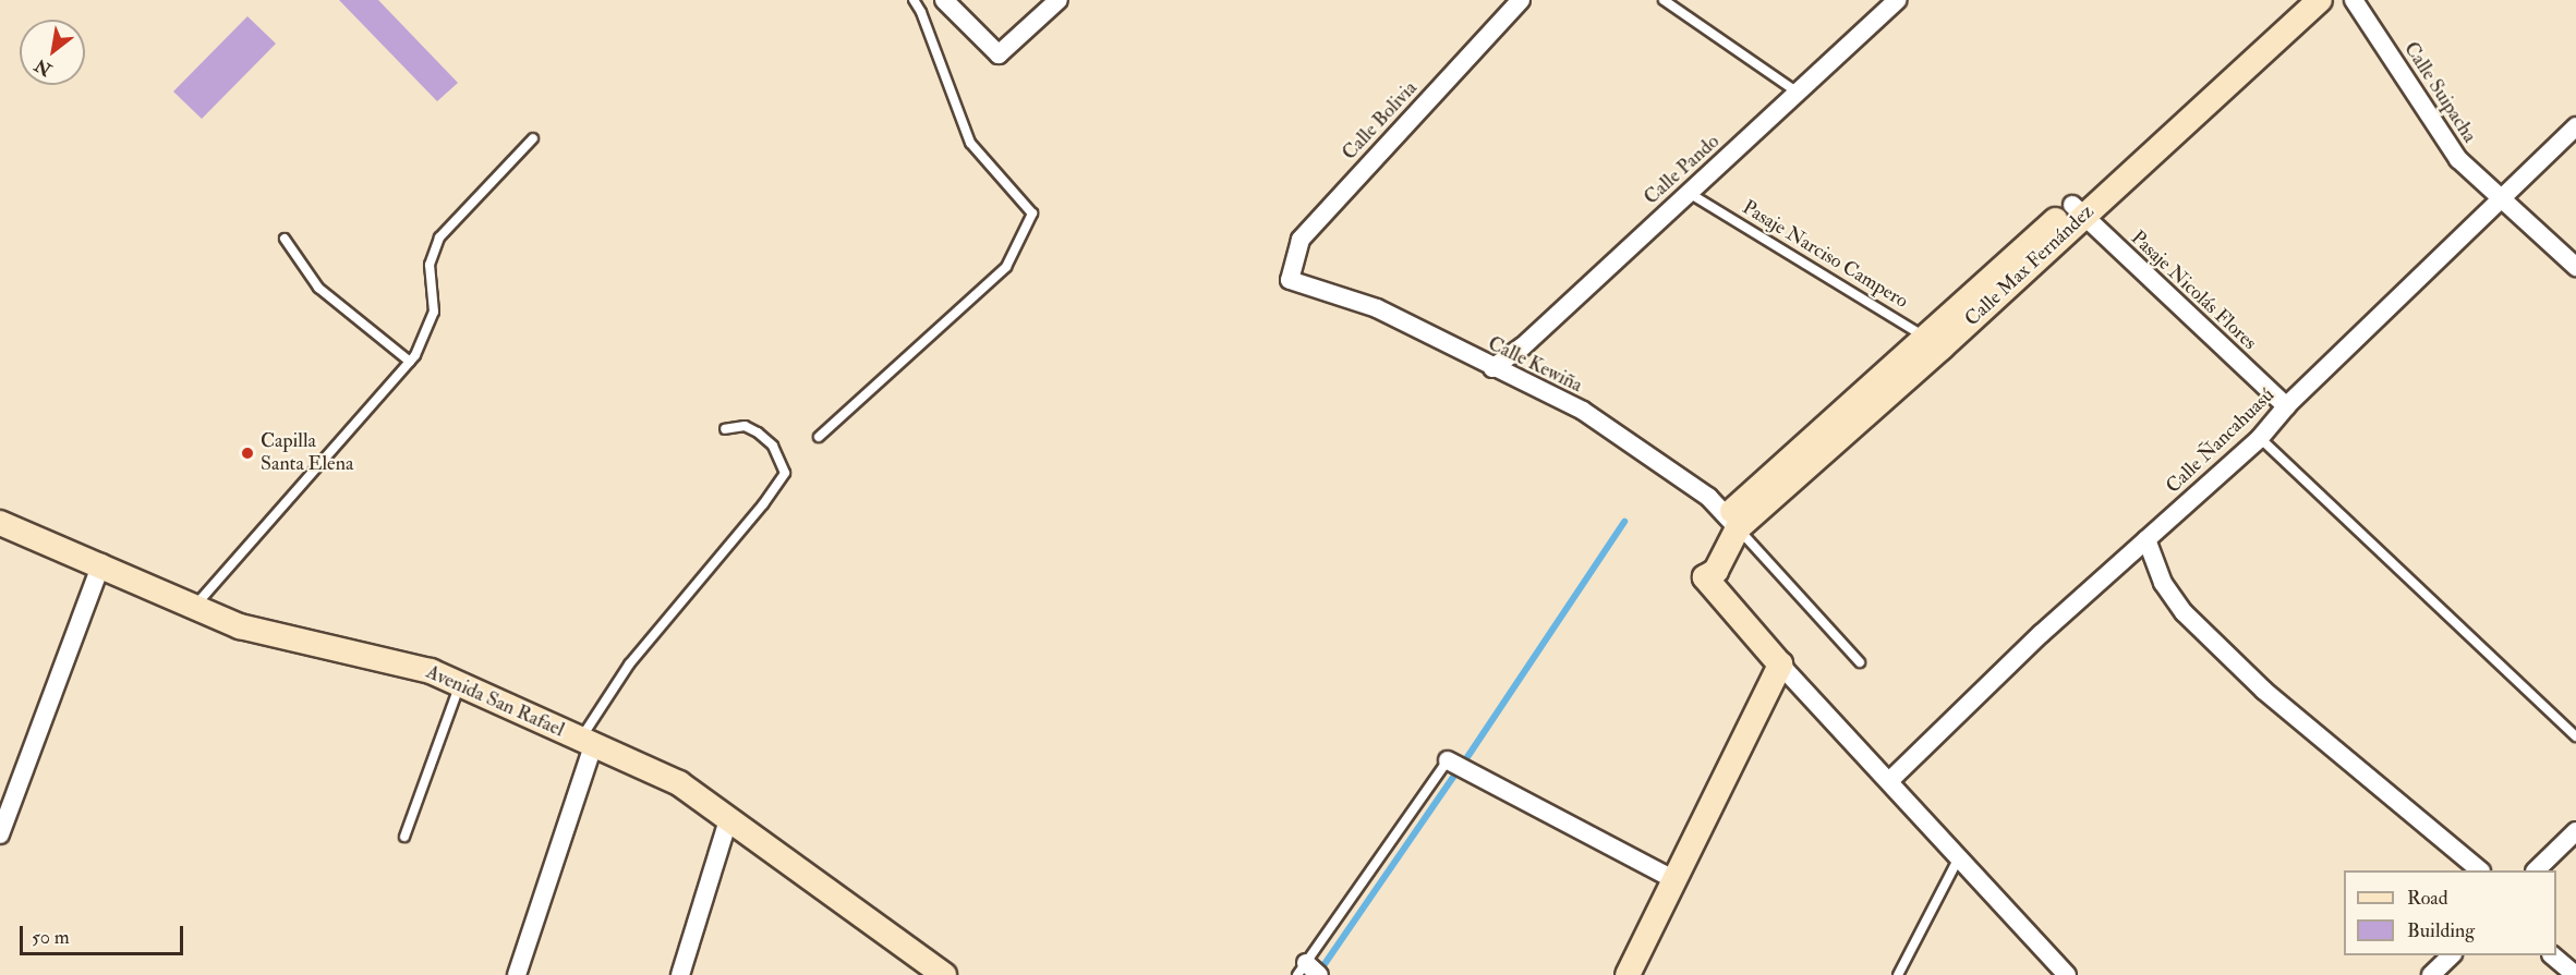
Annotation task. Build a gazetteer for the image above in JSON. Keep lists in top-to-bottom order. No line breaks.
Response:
{"streets":{"street":["Calle Suipacha","Calle Bolivia","Calle Pando","Calle Max Fernández","Pasaje Nicolás Flores","Calle Kewiña","Calle Ñancahuasú","Avenida San Rafael"],"lane":["Pasaje Narciso Campero"]},"crossings":[["Calle Suipacha","Calle Ñancahuasú"],["Calle Bolivia","Calle Kewiña"],["Calle Pando","Pasaje Narciso Campero"],["Calle Pando","Calle Kewiña"],["Pasaje Narciso Campero","Calle Max Fernández"],["Calle Max Fernández","Pasaje Nicolás Flores"],["Calle Max Fernández","Calle Kewiña"],["Pasaje Nicolás Flores","Calle Ñancahuasú"]],"places":["Capilla Santa Elena"],"legend":["Road","Building"],"scale_bar":"50 m","north":"bottom left"}
